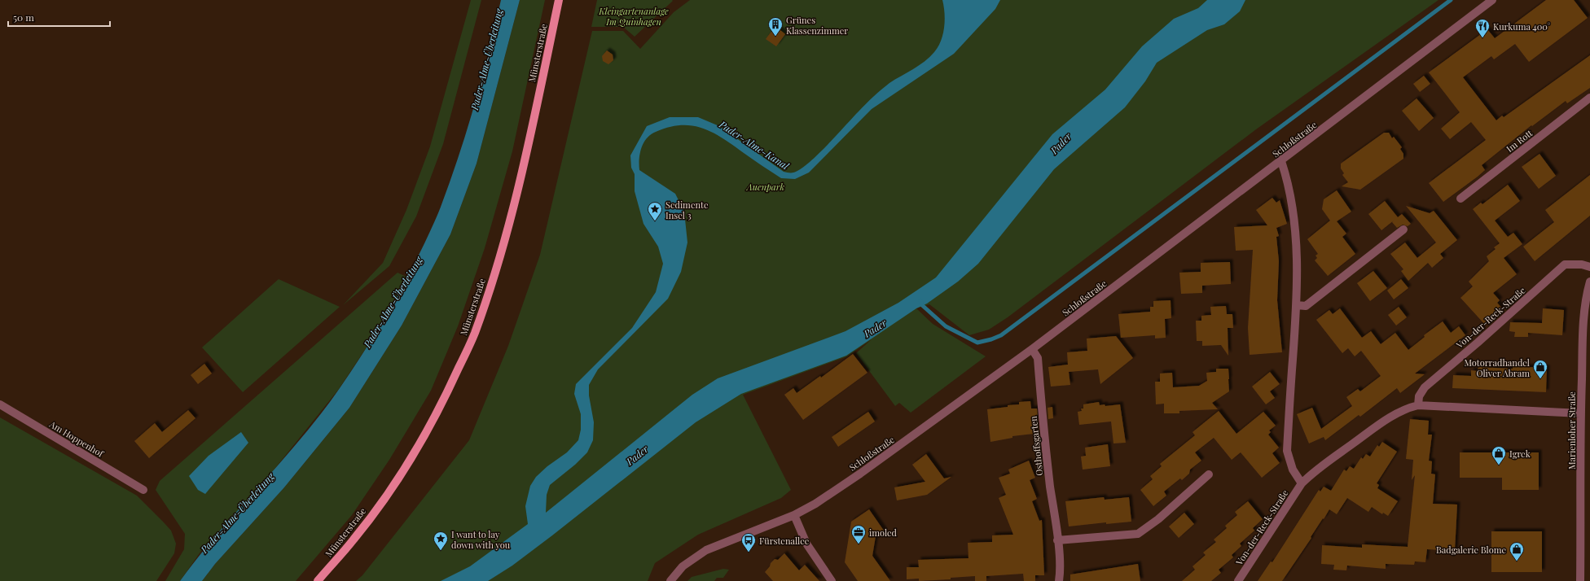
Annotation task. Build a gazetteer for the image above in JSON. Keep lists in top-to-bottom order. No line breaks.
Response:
{"streets":{"main road":["Münsterstraße"],"street":["Schloßstraße","Im Rott","Von-der-Reck-Straße","Marienloher Straße","Am Hoppenhof","Osthoffsgarten"]},"crossings":[["Schloßstraße","Osthoffsgarten"],["Von-der-Reck-Straße","Marienloher Straße"]],"water":["Pader-Alme-Überleitung","Pader","Pader-Alme-Kanal"],"parks":["Kleingartenanlage Im Quinhagen","Auenpark"],"places":{"building":["Grünes Klassenzimmer"],"restaurant":["Kurkuma 400°"],"place":["Sedimente Insel 3","I want to lay down with you"],"shop":["Motorradhandel Oliver Abram","Igrek","Badgalerie Blome"],"office":["imoled"],"bus stop":["Fürstenallee"]},"scale_bar":"50 m"}
